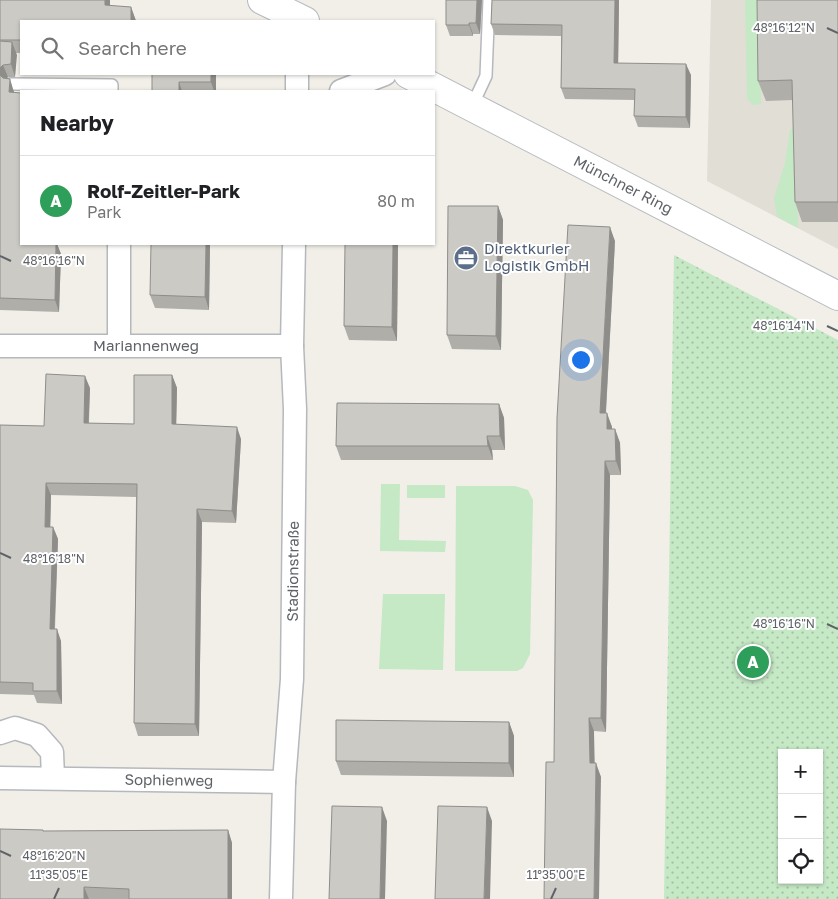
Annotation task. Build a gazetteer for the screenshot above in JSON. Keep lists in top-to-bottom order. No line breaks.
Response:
{"streets":{"main road":["Münchner Ring"],"street":["Mariannenweg","Stadionstraße","Sophienweg"]},"crossings":[["Mariannenweg","Stadionstraße"],["Stadionstraße","Sophienweg"]],"places":{"office":["Direktkurier Logistik GmbH"]},"page":{"search":"Search here","heading":"Nearby","list":[{"mark":"A","name":"Rolf-Zeitler-Park","note":"Park","value":"80 m"}],"pins":"A","map_buttons":["+","−"]},"coordinates":["48°16'12\"N","48°16'16\"N","48°16'14\"N","48°16'18\"N","48°16'20\"N","11°35'05\"E","11°35'00\"E"]}
